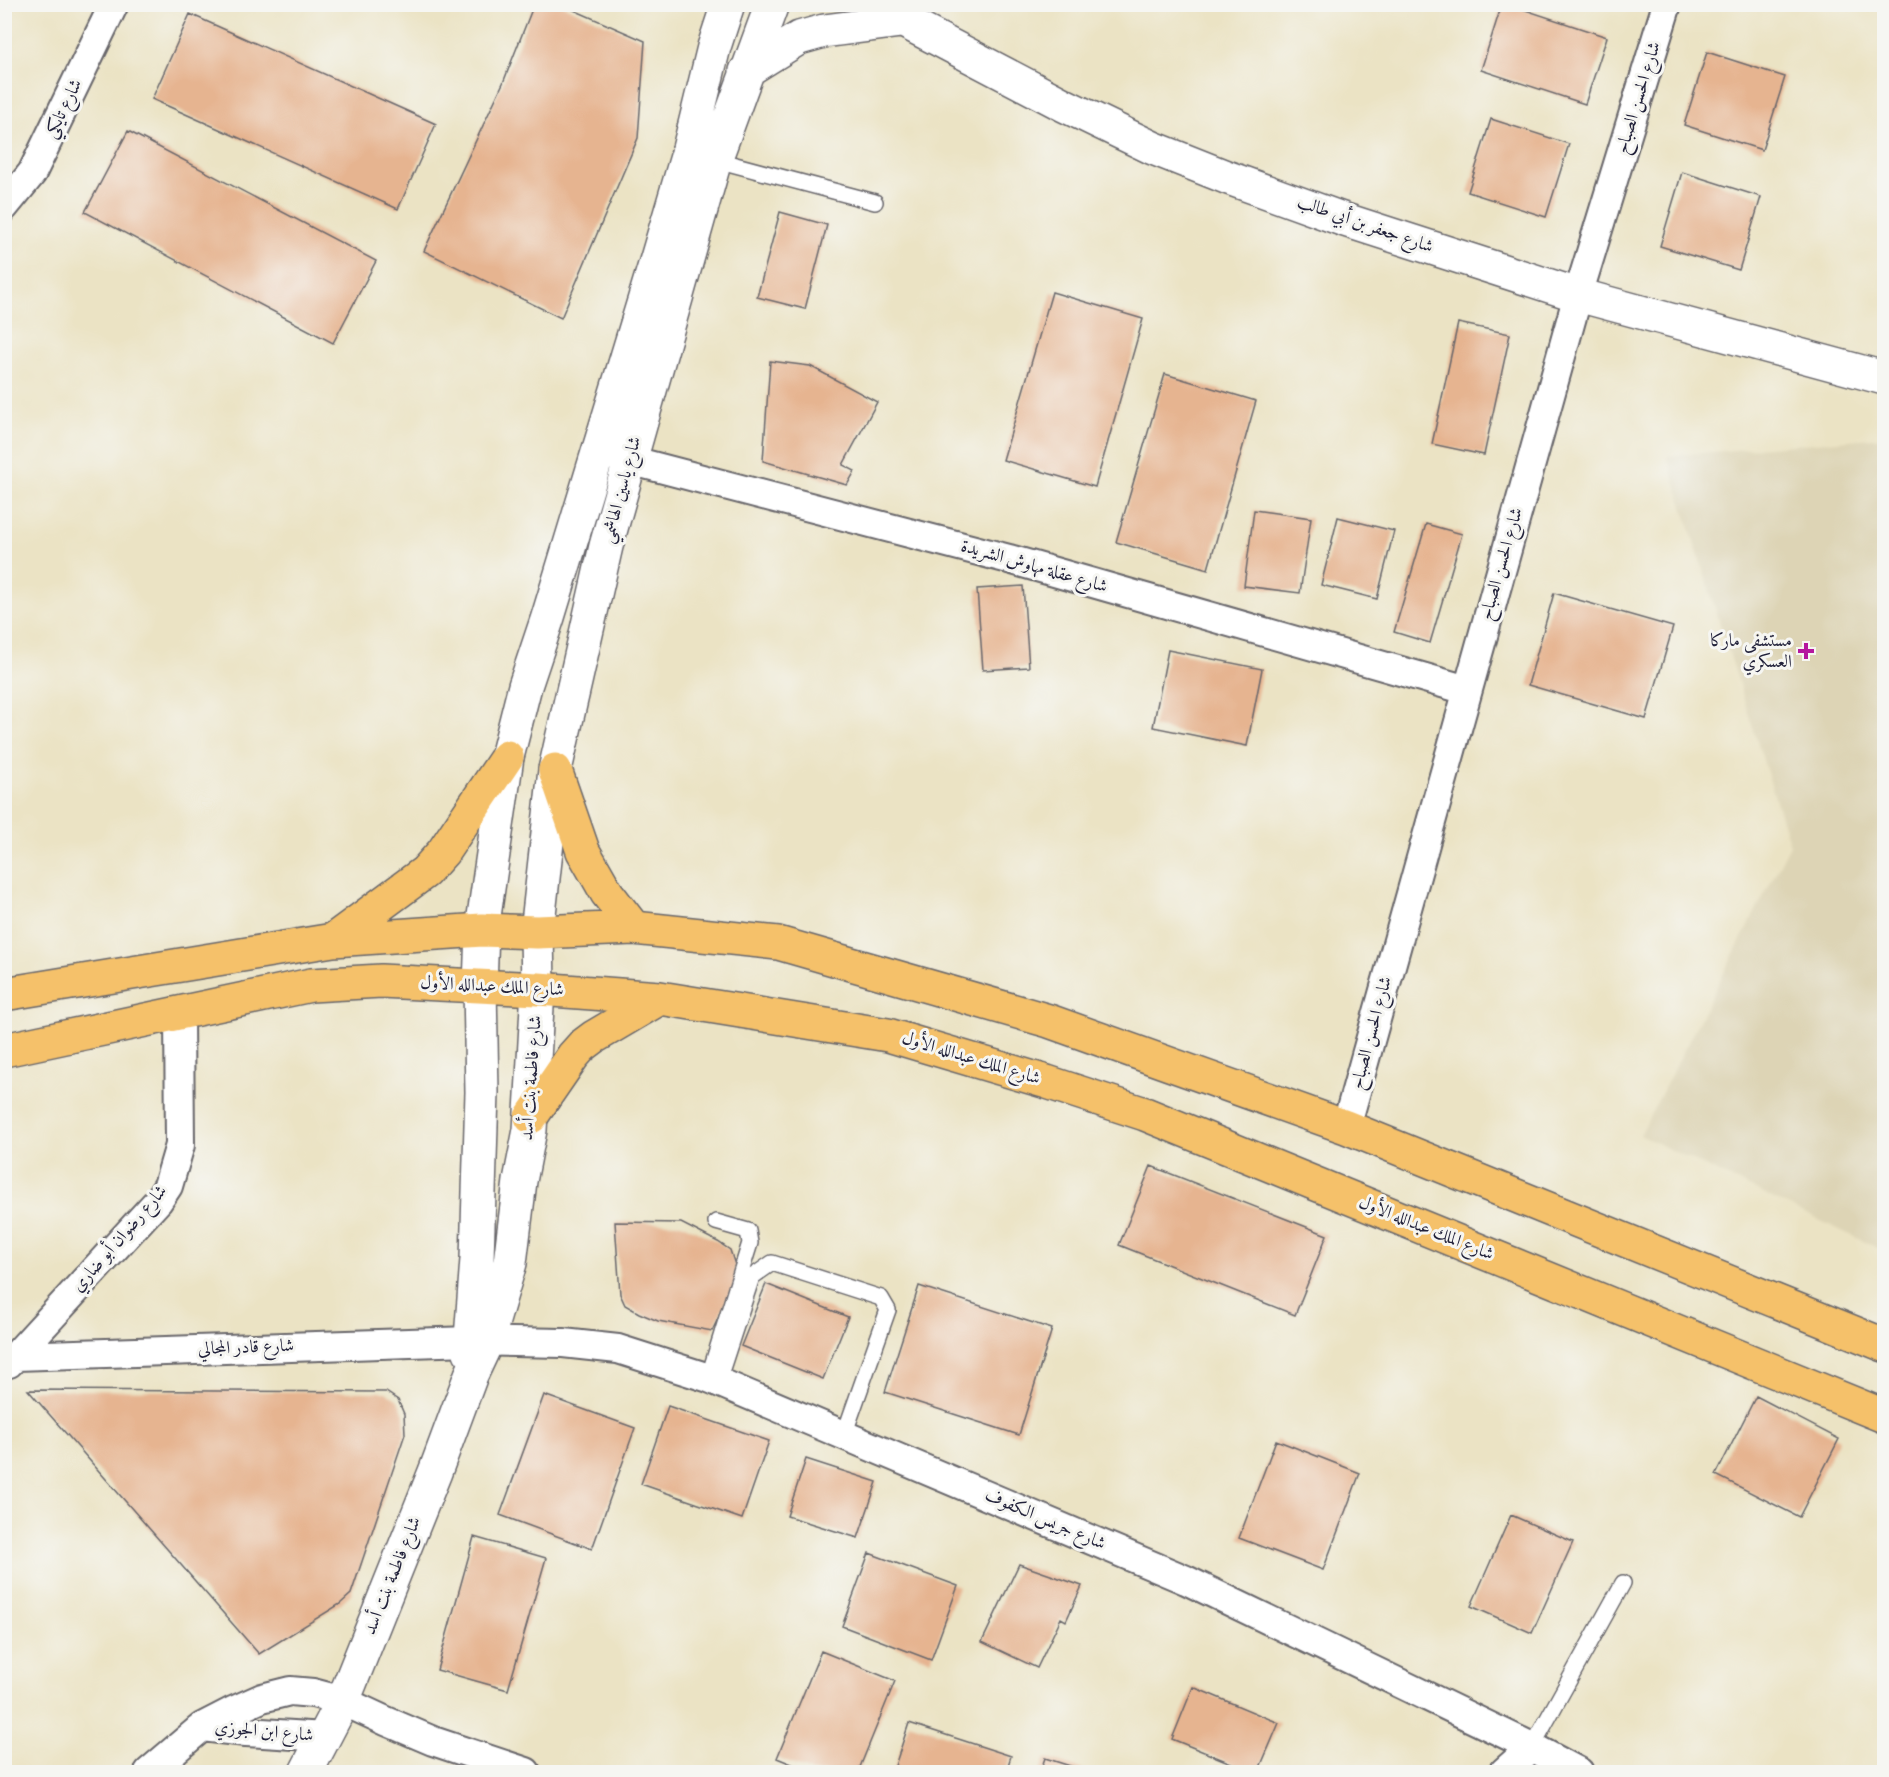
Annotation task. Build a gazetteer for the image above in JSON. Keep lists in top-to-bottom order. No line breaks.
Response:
{"streets":{"main road":["شارع الملك عبدالله الأول"],"street":["شارع الحسن الصباح","شارع تايكي","شارع جعفر بن أبي طالب","شارع ياسين الهاشمي","شارع عقلة مهاوش الشريدة","شارع فاطمة بنت أسد","شارع رضوان أبو ضاري","شارع قادر المجالي","شارع جريس الكفوف","شارع ابن الجوزي"]},"crossings":[["شارع الحسن الصباح","شارع جعفر بن أبي طالب"],["شارع الحسن الصباح","شارع عقلة مهاوش الشريدة"],["شارع ياسين الهاشمي","شارع عقلة مهاوش الشريدة"],["شارع ياسين الهاشمي","شارع الملك عبدالله الأول"],["شارع ياسين الهاشمي","شارع فاطمة بنت أسد"],["شارع الملك عبدالله الأول","شارع فاطمة بنت أسد"],["شارع الملك عبدالله الأول","شارع رضوان أبو ضاري"],["شارع فاطمة بنت أسد","شارع قادر المجالي"],["شارع فاطمة بنت أسد","شارع جريس الكفوف"],["شارع فاطمة بنت أسد","شارع ابن الجوزي"],["شارع رضوان أبو ضاري","شارع قادر المجالي"],["شارع قادر المجالي","شارع جريس الكفوف"]],"places":{"health":["مستشفى ماركا العسكري"]}}
